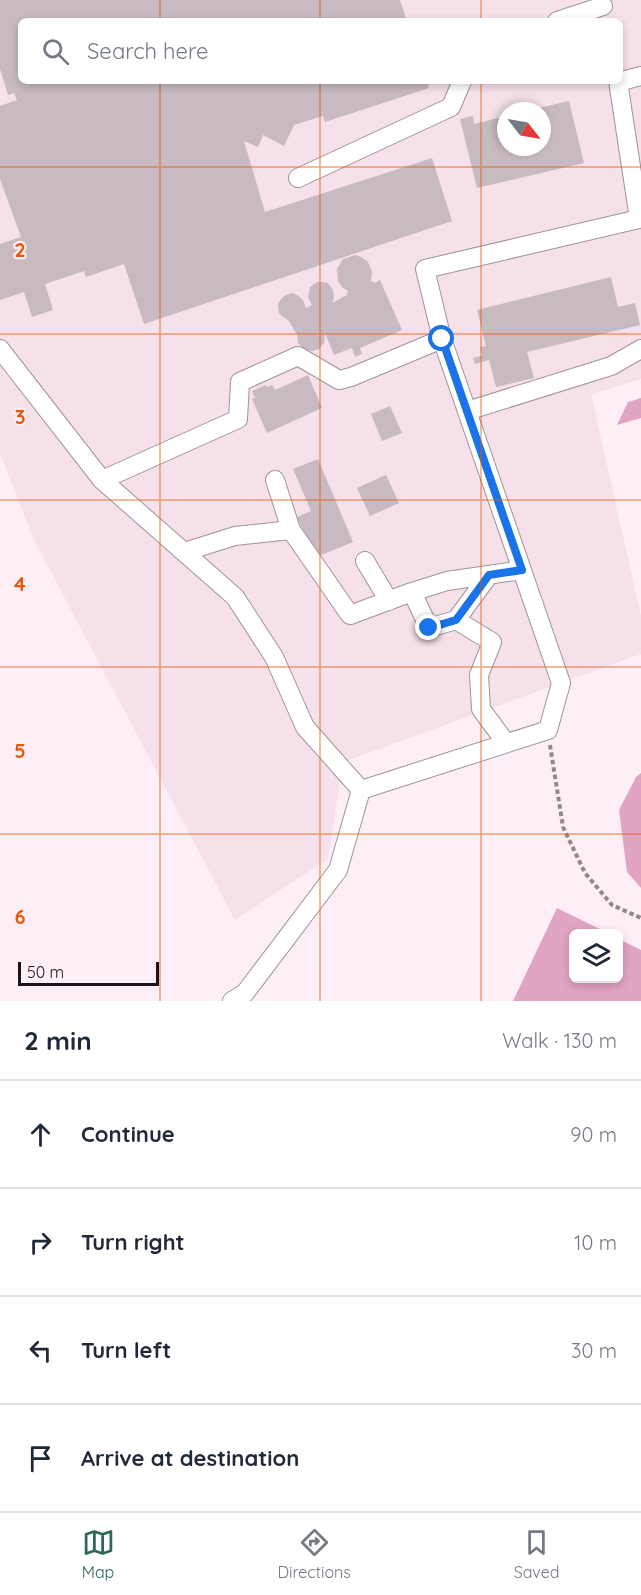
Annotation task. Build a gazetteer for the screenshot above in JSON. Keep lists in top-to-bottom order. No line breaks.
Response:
{"scale_bar":"50 m","north":"bottom right","page":{"search":"Search here","scale":"50 m","heading":["2 min","Walk · 130 m"],"list":[["Continue","90 m"],["Turn right","10 m"],["Turn left","30 m"],"Arrive at destination"],"nav":["Map","Directions","Saved"]},"grid":{"rows":["2","3","4","5","6"]}}
